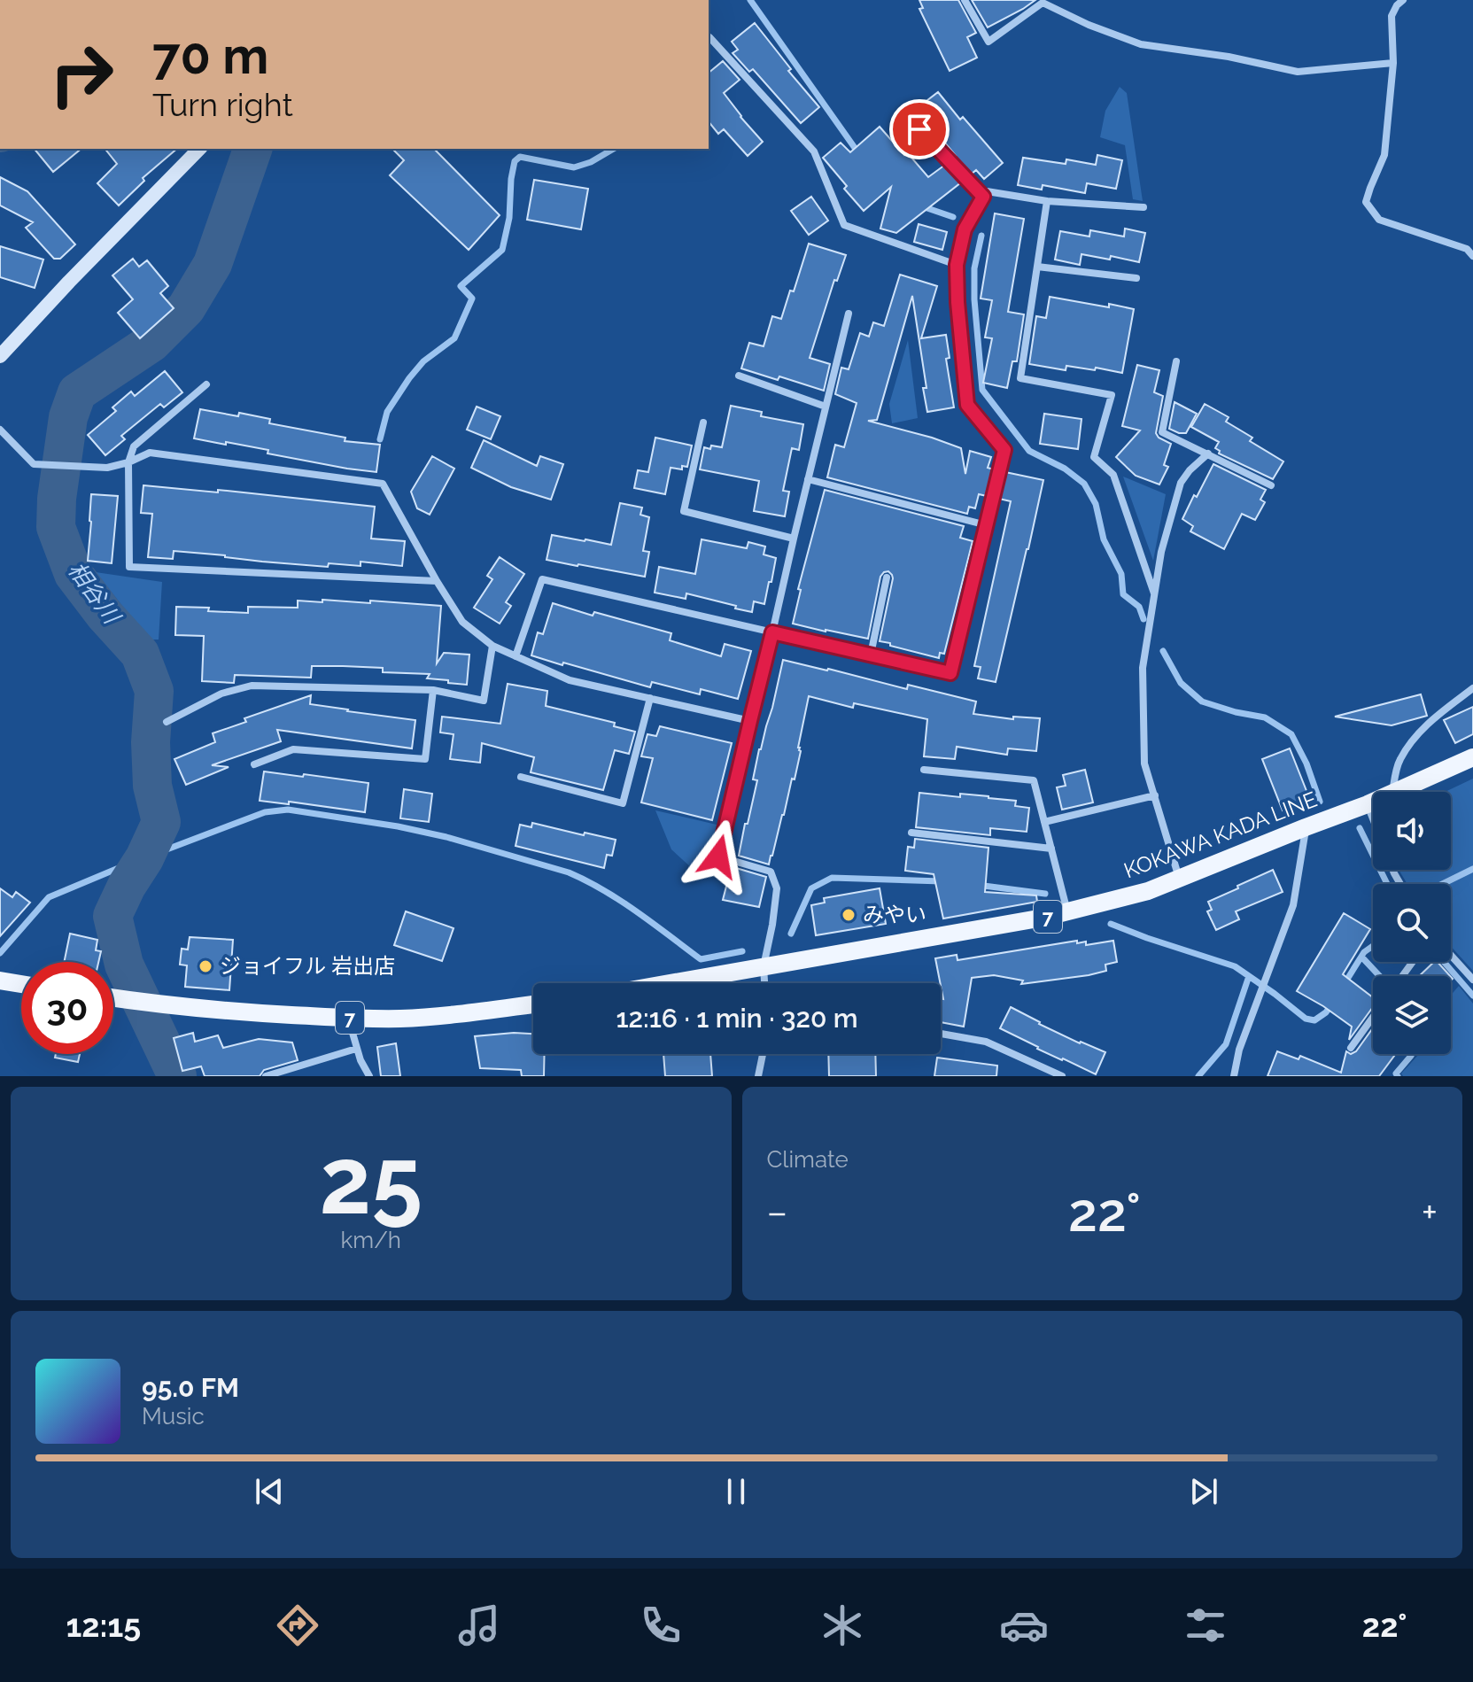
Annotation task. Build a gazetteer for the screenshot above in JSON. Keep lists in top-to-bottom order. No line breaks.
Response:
{"streets":{"main road":["KOKAWA KADA LINE","7"]},"water":["相谷川"],"places":["みやい","ジョイフル 岩出店"],"page":{"turn":["70 m","Turn right"],"limit":"30","trip":"12:16 · 1 min · 320 m","tile":[["25","km/h"],"Climate"],"heat":["−","22°","+"],"song":["95.0 FM","Music"],"tabs":["12:15","22°"]}}
